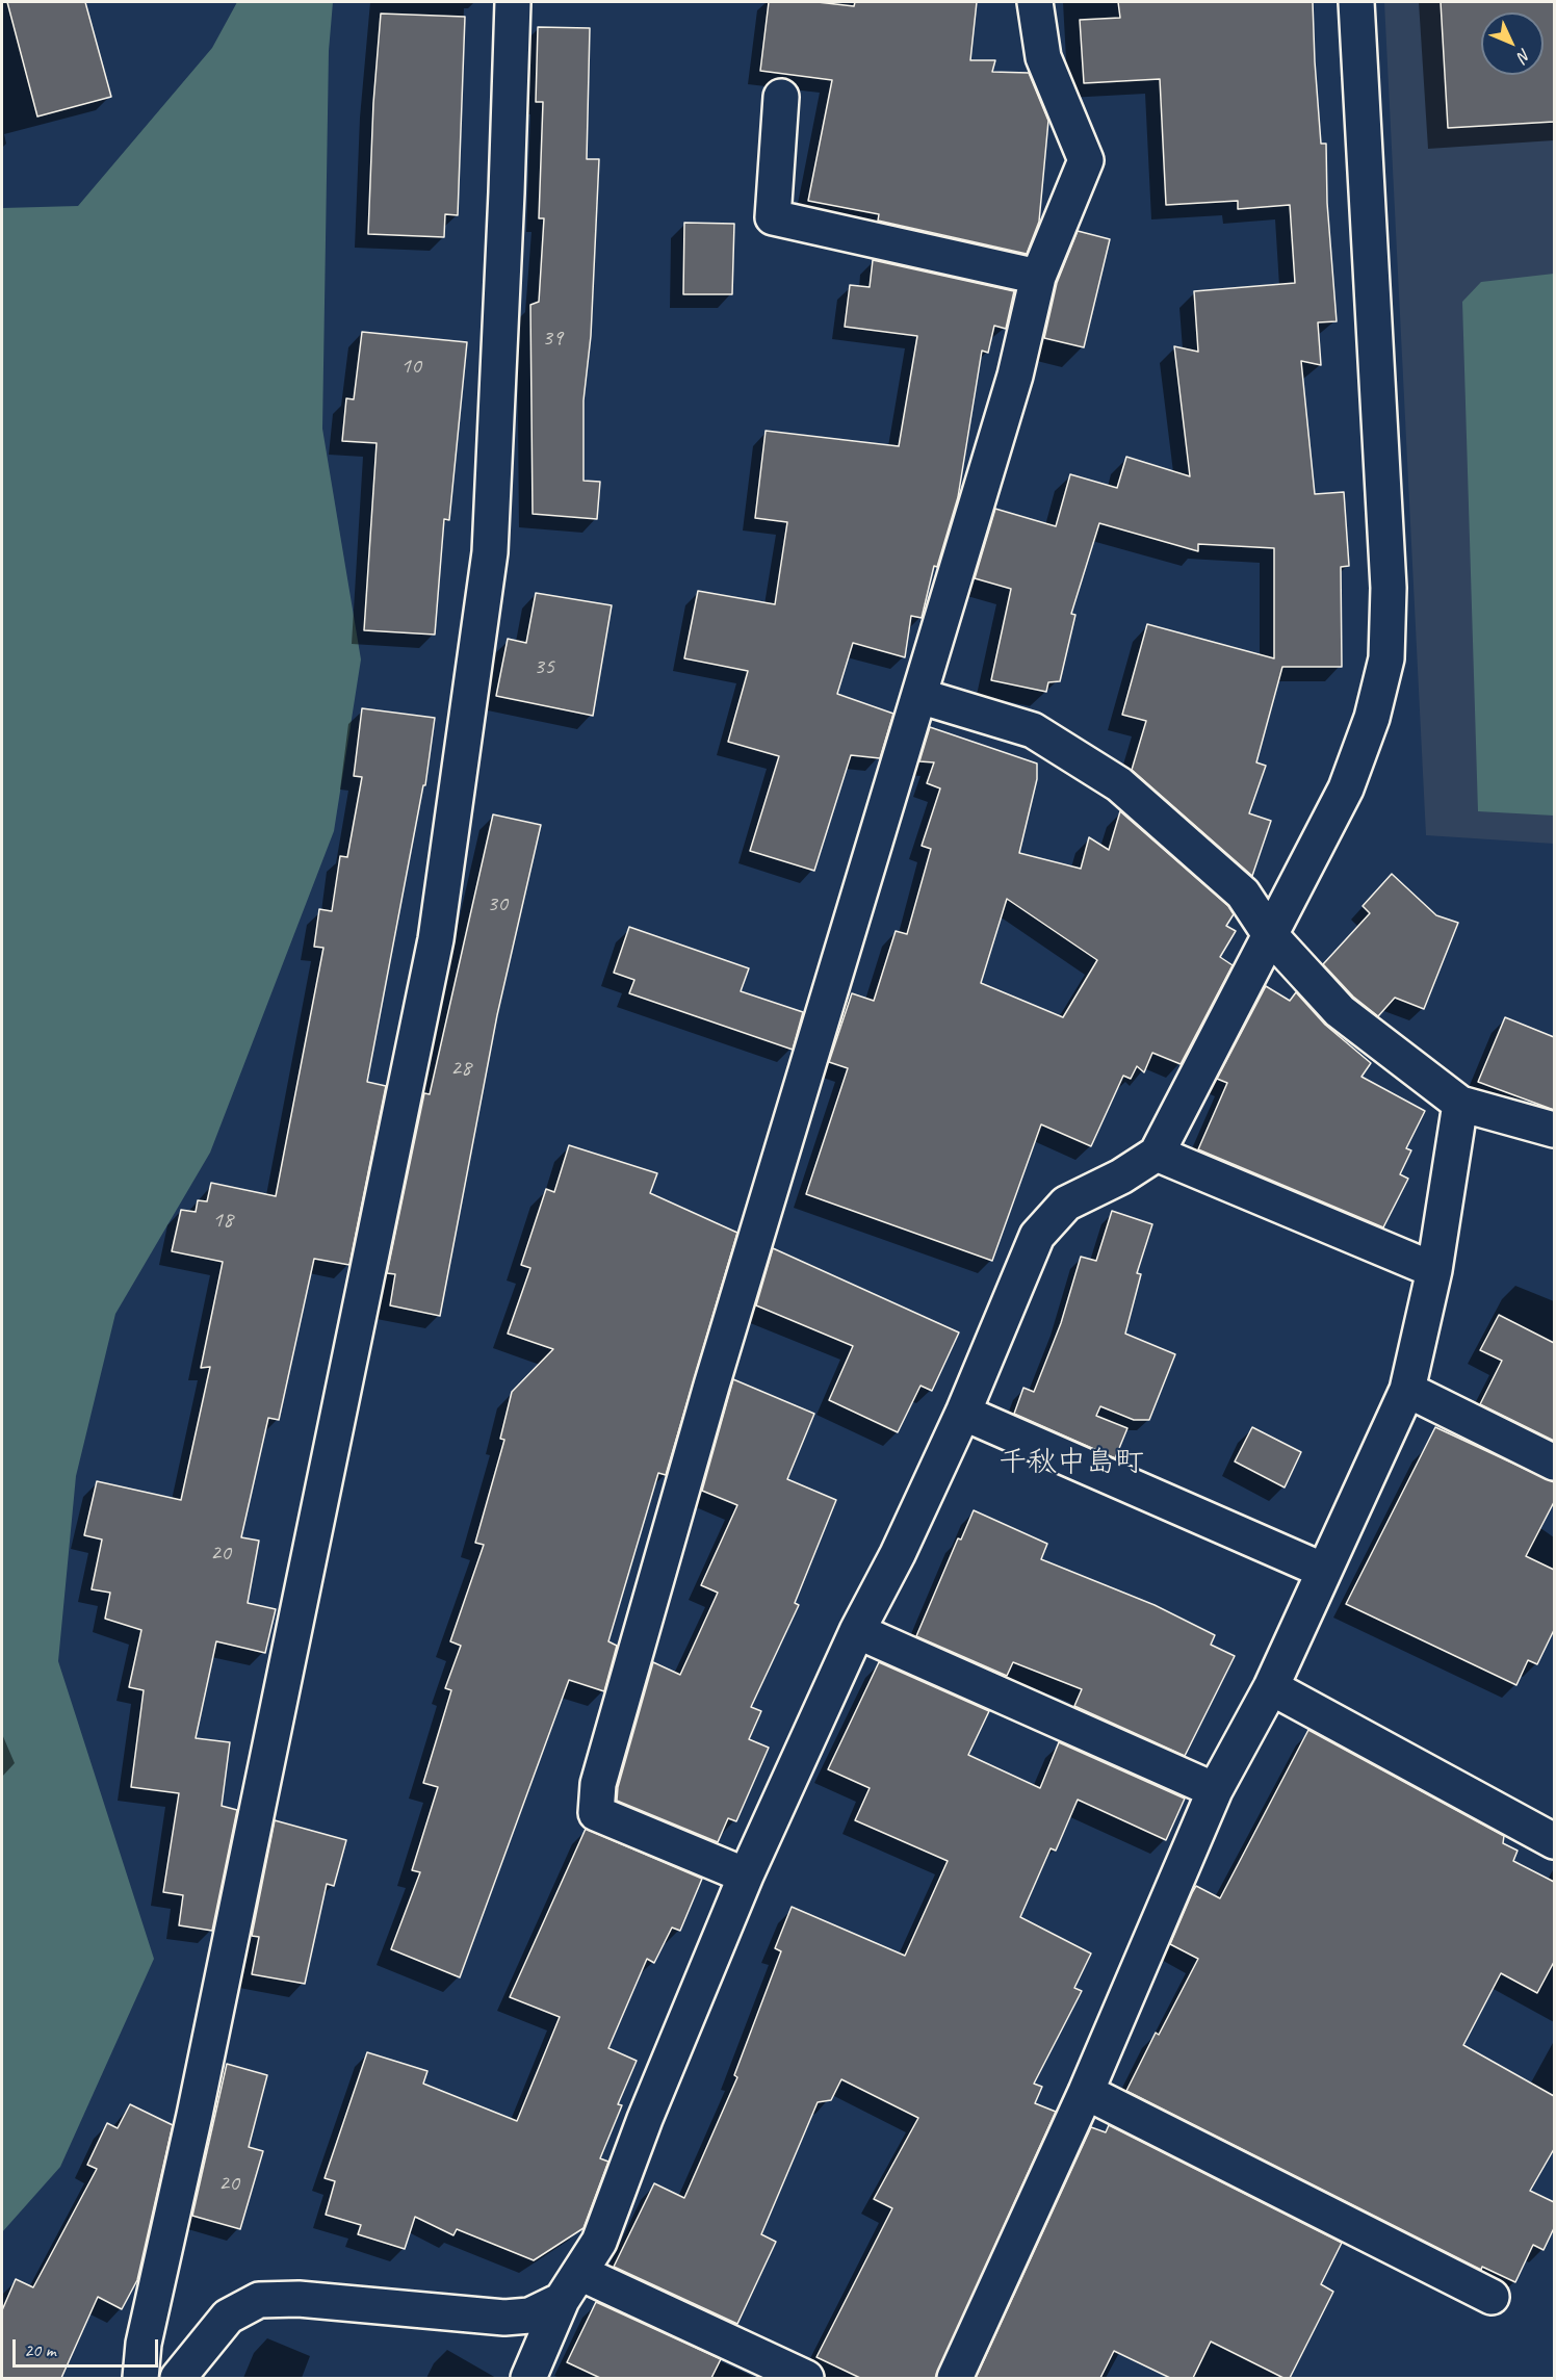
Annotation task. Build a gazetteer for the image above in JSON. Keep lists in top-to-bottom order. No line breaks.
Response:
{"districts":["千秋中島町"],"house_numbers":["39","10","35","30","28","18","20","20"],"scale_bar":"20 m","north":"bottom right"}
